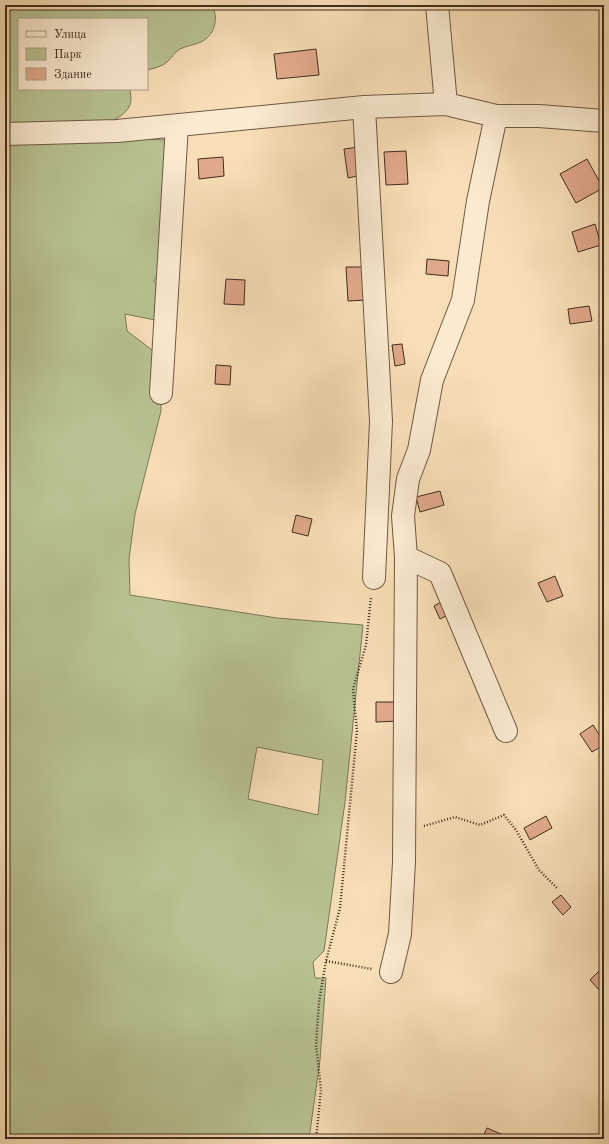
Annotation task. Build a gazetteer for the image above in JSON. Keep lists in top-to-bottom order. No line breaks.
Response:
{"legend":["Улица","Парк","Здание"]}
